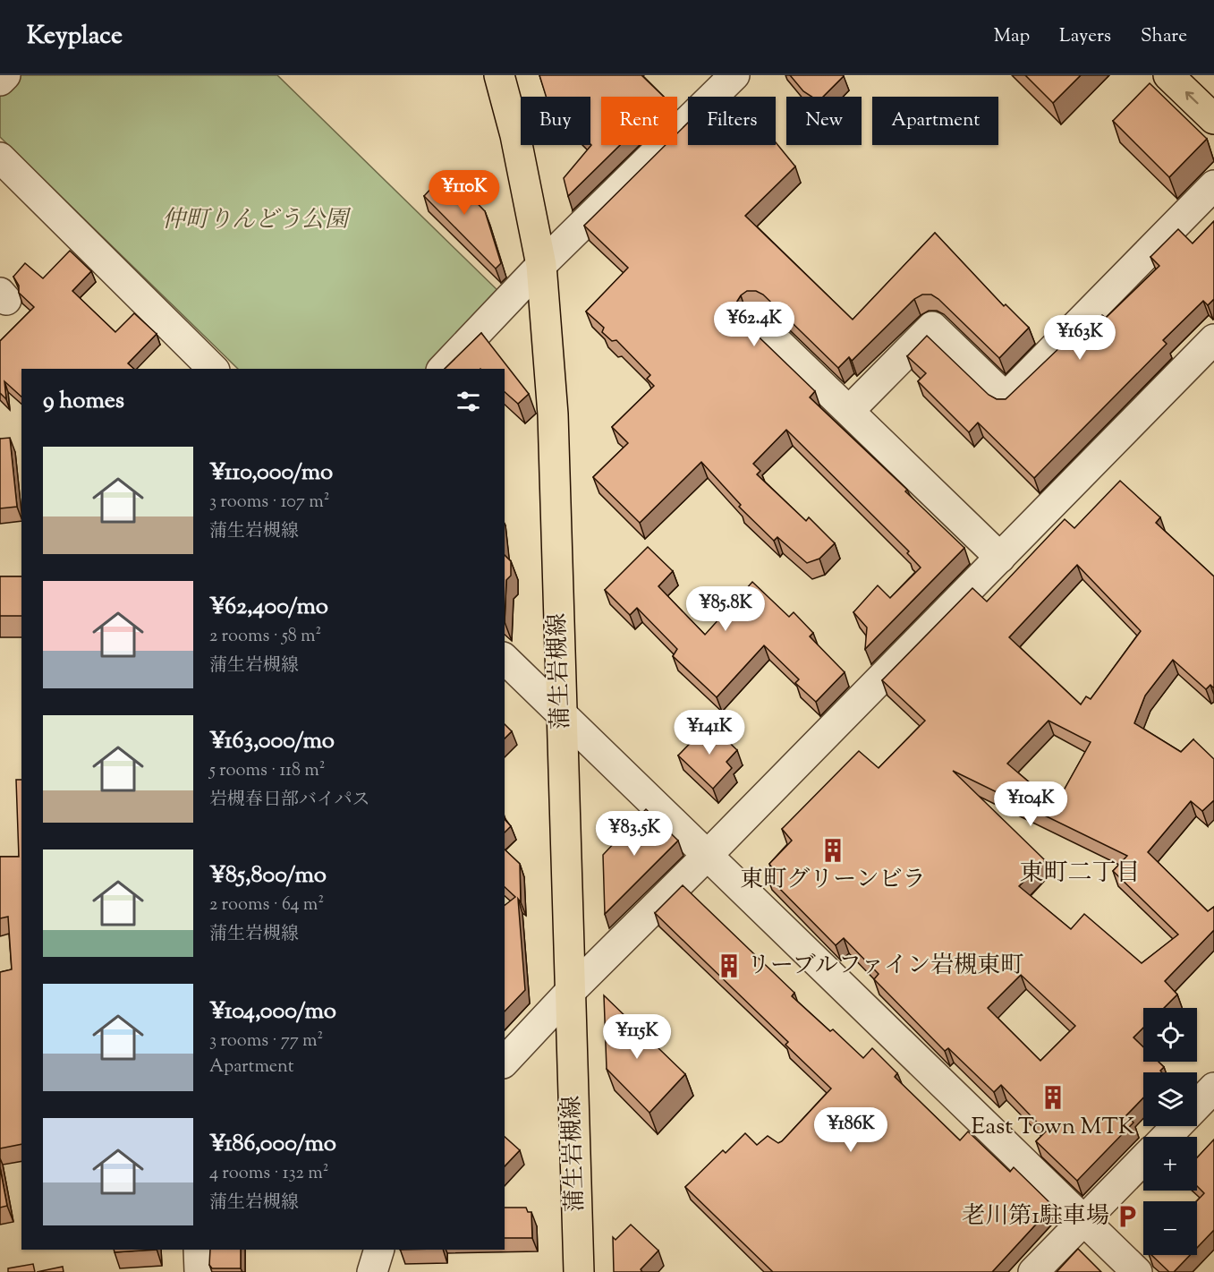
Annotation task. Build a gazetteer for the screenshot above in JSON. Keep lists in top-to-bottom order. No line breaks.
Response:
{"streets":{"main road":["蒲生岩槻線"]},"districts":["東町二丁目"],"parks":["仲町りんどう公園"],"places":{"building":["東町グリーンビラ","リーブルファイン岩槻東町","East Town MTK"],"parking":["老川第1駐車場"]},"page":{"header":"Keyplace","nav":["Map","Layers","Share"],"chip":["Buy","Rent","Filters","New","Apartment"],"price":["¥110K","¥62.4K","¥163K","¥85.8K","¥141K","¥104K","¥83.5K","¥115K","¥186K"],"heading":"9 homes","list":[{"name":"¥110,000/mo","note":"3 rooms · 107 m² · 蒲生岩槻線"},{"name":"¥62,400/mo","note":"2 rooms · 58 m² · 蒲生岩槻線"},{"name":"¥163,000/mo","note":"5 rooms · 118 m² · 岩槻春日部バイパス"},{"name":"¥85,800/mo","note":"2 rooms · 64 m² · 蒲生岩槻線"},{"name":"¥104,000/mo","note":"3 rooms · 77 m² · Apartment"},{"name":"¥186,000/mo","note":"4 rooms · 132 m² · 蒲生岩槻線"}],"map_buttons":["+","−"]}}
